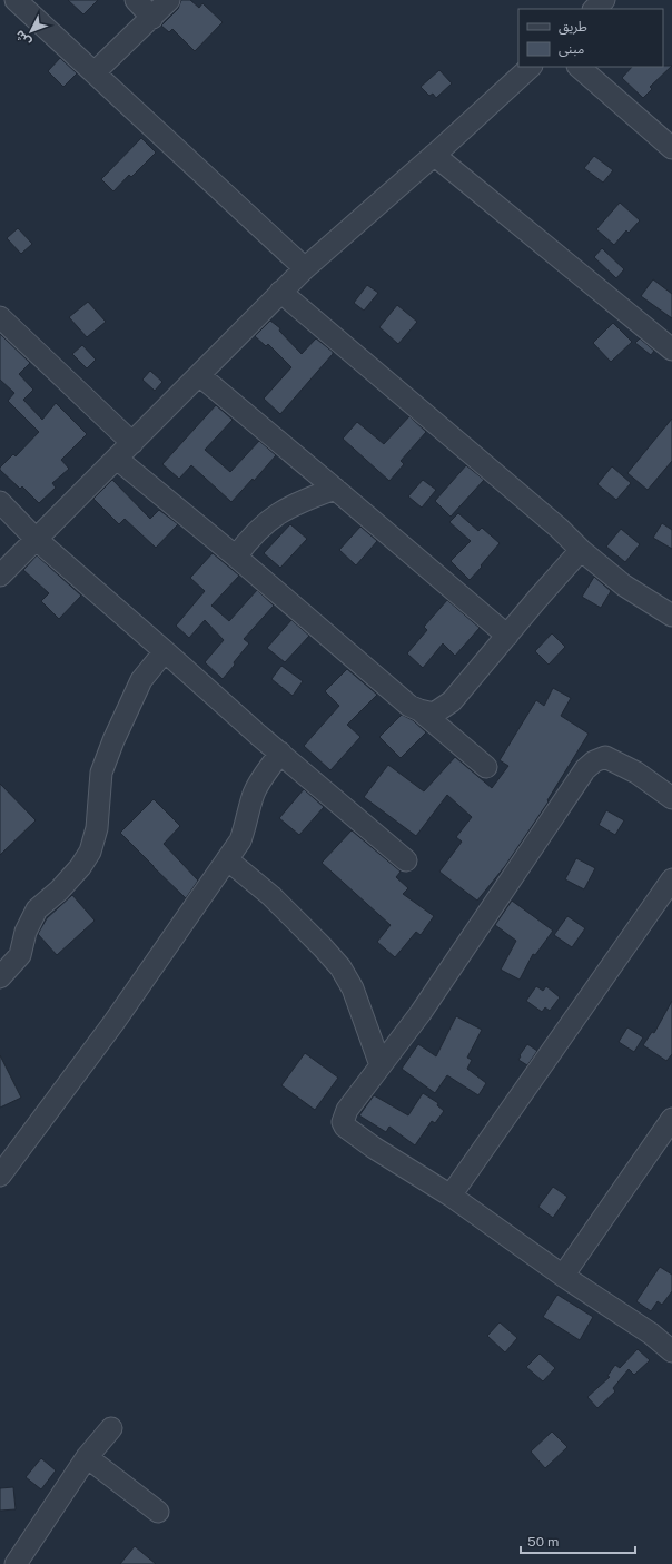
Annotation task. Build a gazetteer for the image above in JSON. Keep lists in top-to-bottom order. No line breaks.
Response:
{"legend":["طريق","مبنى"],"scale_bar":"50 m","north":"bottom left"}
